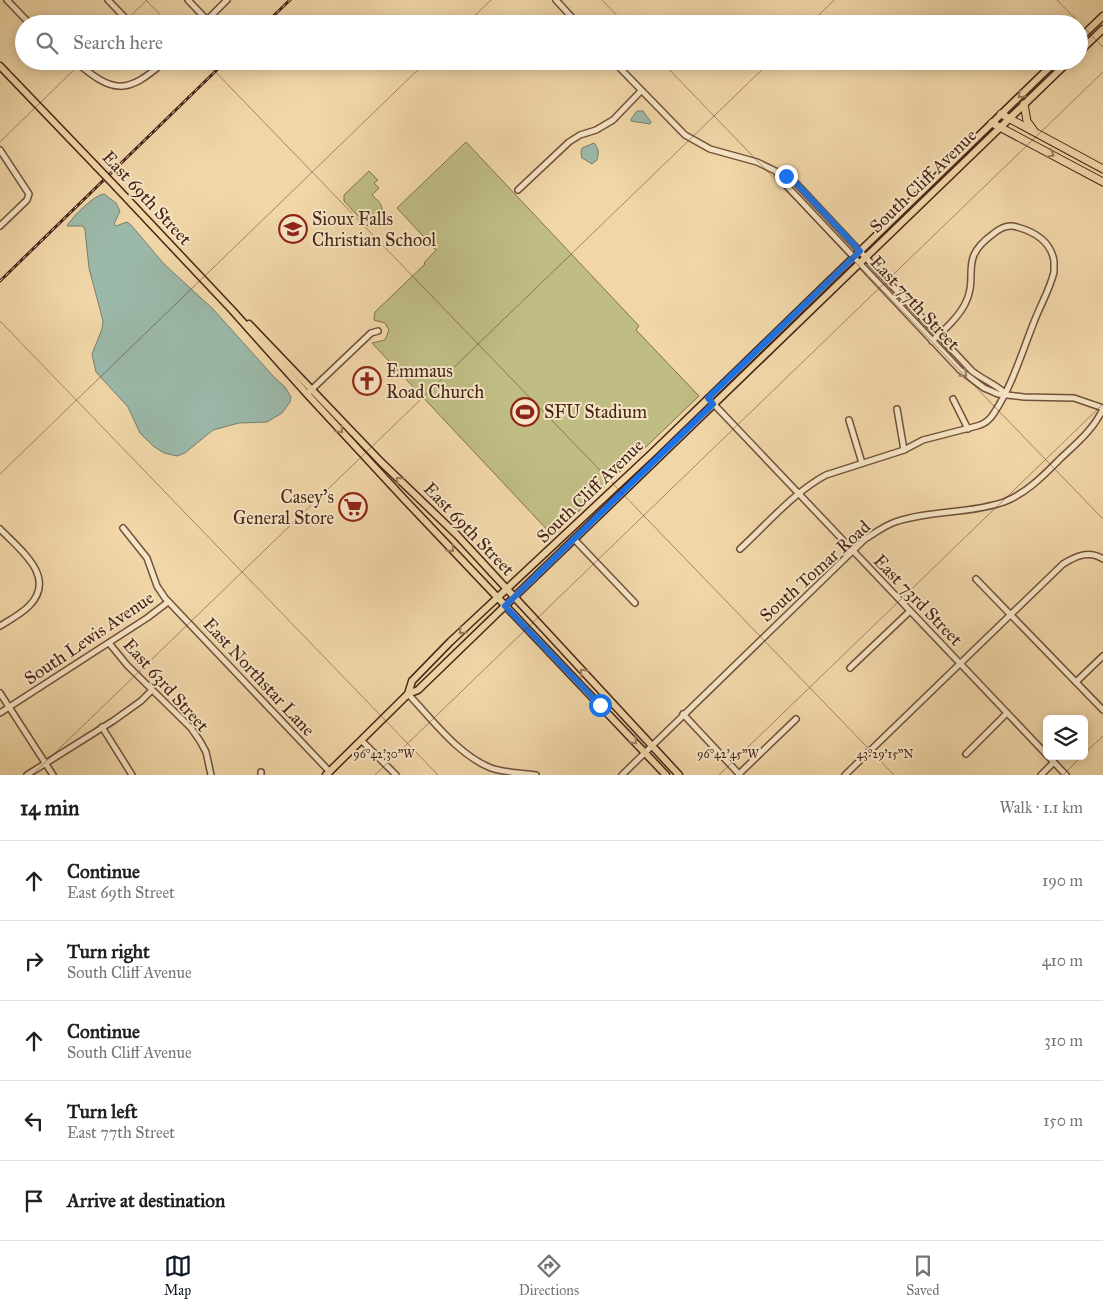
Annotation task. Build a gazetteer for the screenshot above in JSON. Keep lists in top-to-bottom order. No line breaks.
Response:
{"streets":{"main road":["South Cliff Avenue","East 69th Street"],"street":["East 77th Street","South Tomar Road","East 73rd Street","South Lewis Avenue","East Northstar Lane","East 63rd Street"]},"crossings":[["South Cliff Avenue","East 69th Street"],["South Cliff Avenue","East 77th Street"],["South Cliff Avenue","East 73rd Street"],["South Cliff Avenue","East Northstar Lane"],["East 69th Street","South Tomar Road"],["East 77th Street","South Tomar Road"],["South Tomar Road","East 73rd Street"],["South Lewis Avenue","East Northstar Lane"],["South Lewis Avenue","East 63rd Street"]],"places":{"school or university":["Sioux Falls Christian School"],"church":["Emmaus Road Church"],"sports":["SFU Stadium"],"supermarket":["Casey's General Store"]},"page":{"search":"Search here","heading":["14 min","Walk · 1.1 km"],"list":[["Continue","East 69th Street","190 m"],["Turn right","South Cliff Avenue","410 m"],["Continue","South Cliff Avenue","310 m"],["Turn left","East 77th Street","150 m"],"Arrive at destination"],"nav":["Map","Directions","Saved"]},"coordinates":["43°29'15\"N","96°42'30\"W","96°42'45\"W"]}
